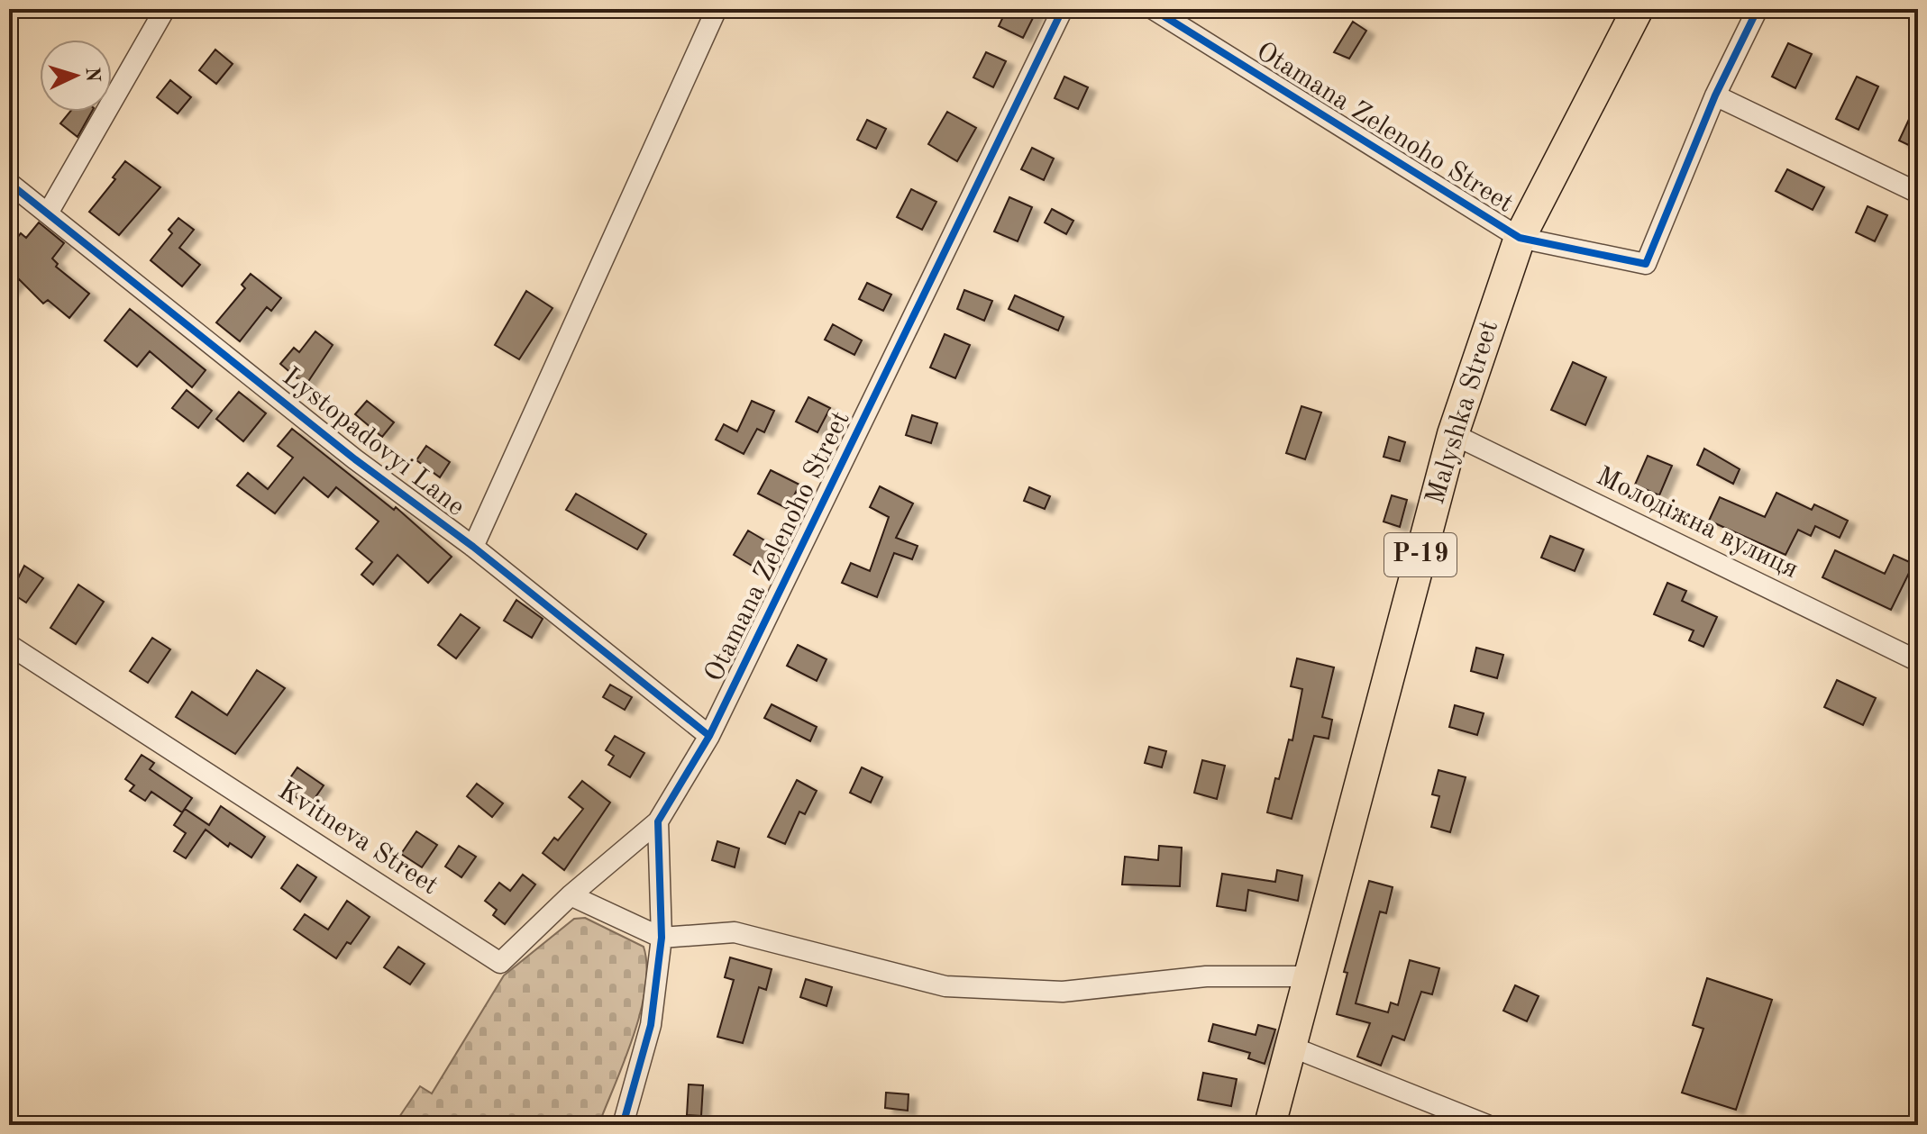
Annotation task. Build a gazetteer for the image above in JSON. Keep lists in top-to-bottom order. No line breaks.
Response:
{"streets":{"main road":["Malyshka Street","Р-19"],"street":["Otamana Zelenoho Street","Lystopadovyi Lane","Молодіжна вулиця","Kvitneva Street"]},"crossings":[["Otamana Zelenoho Street","Malyshka Street"],["Otamana Zelenoho Street","Lystopadovyi Lane"],["Otamana Zelenoho Street","Kvitneva Street"],["Malyshka Street","Молодіжна вулиця"]],"north":"right"}
